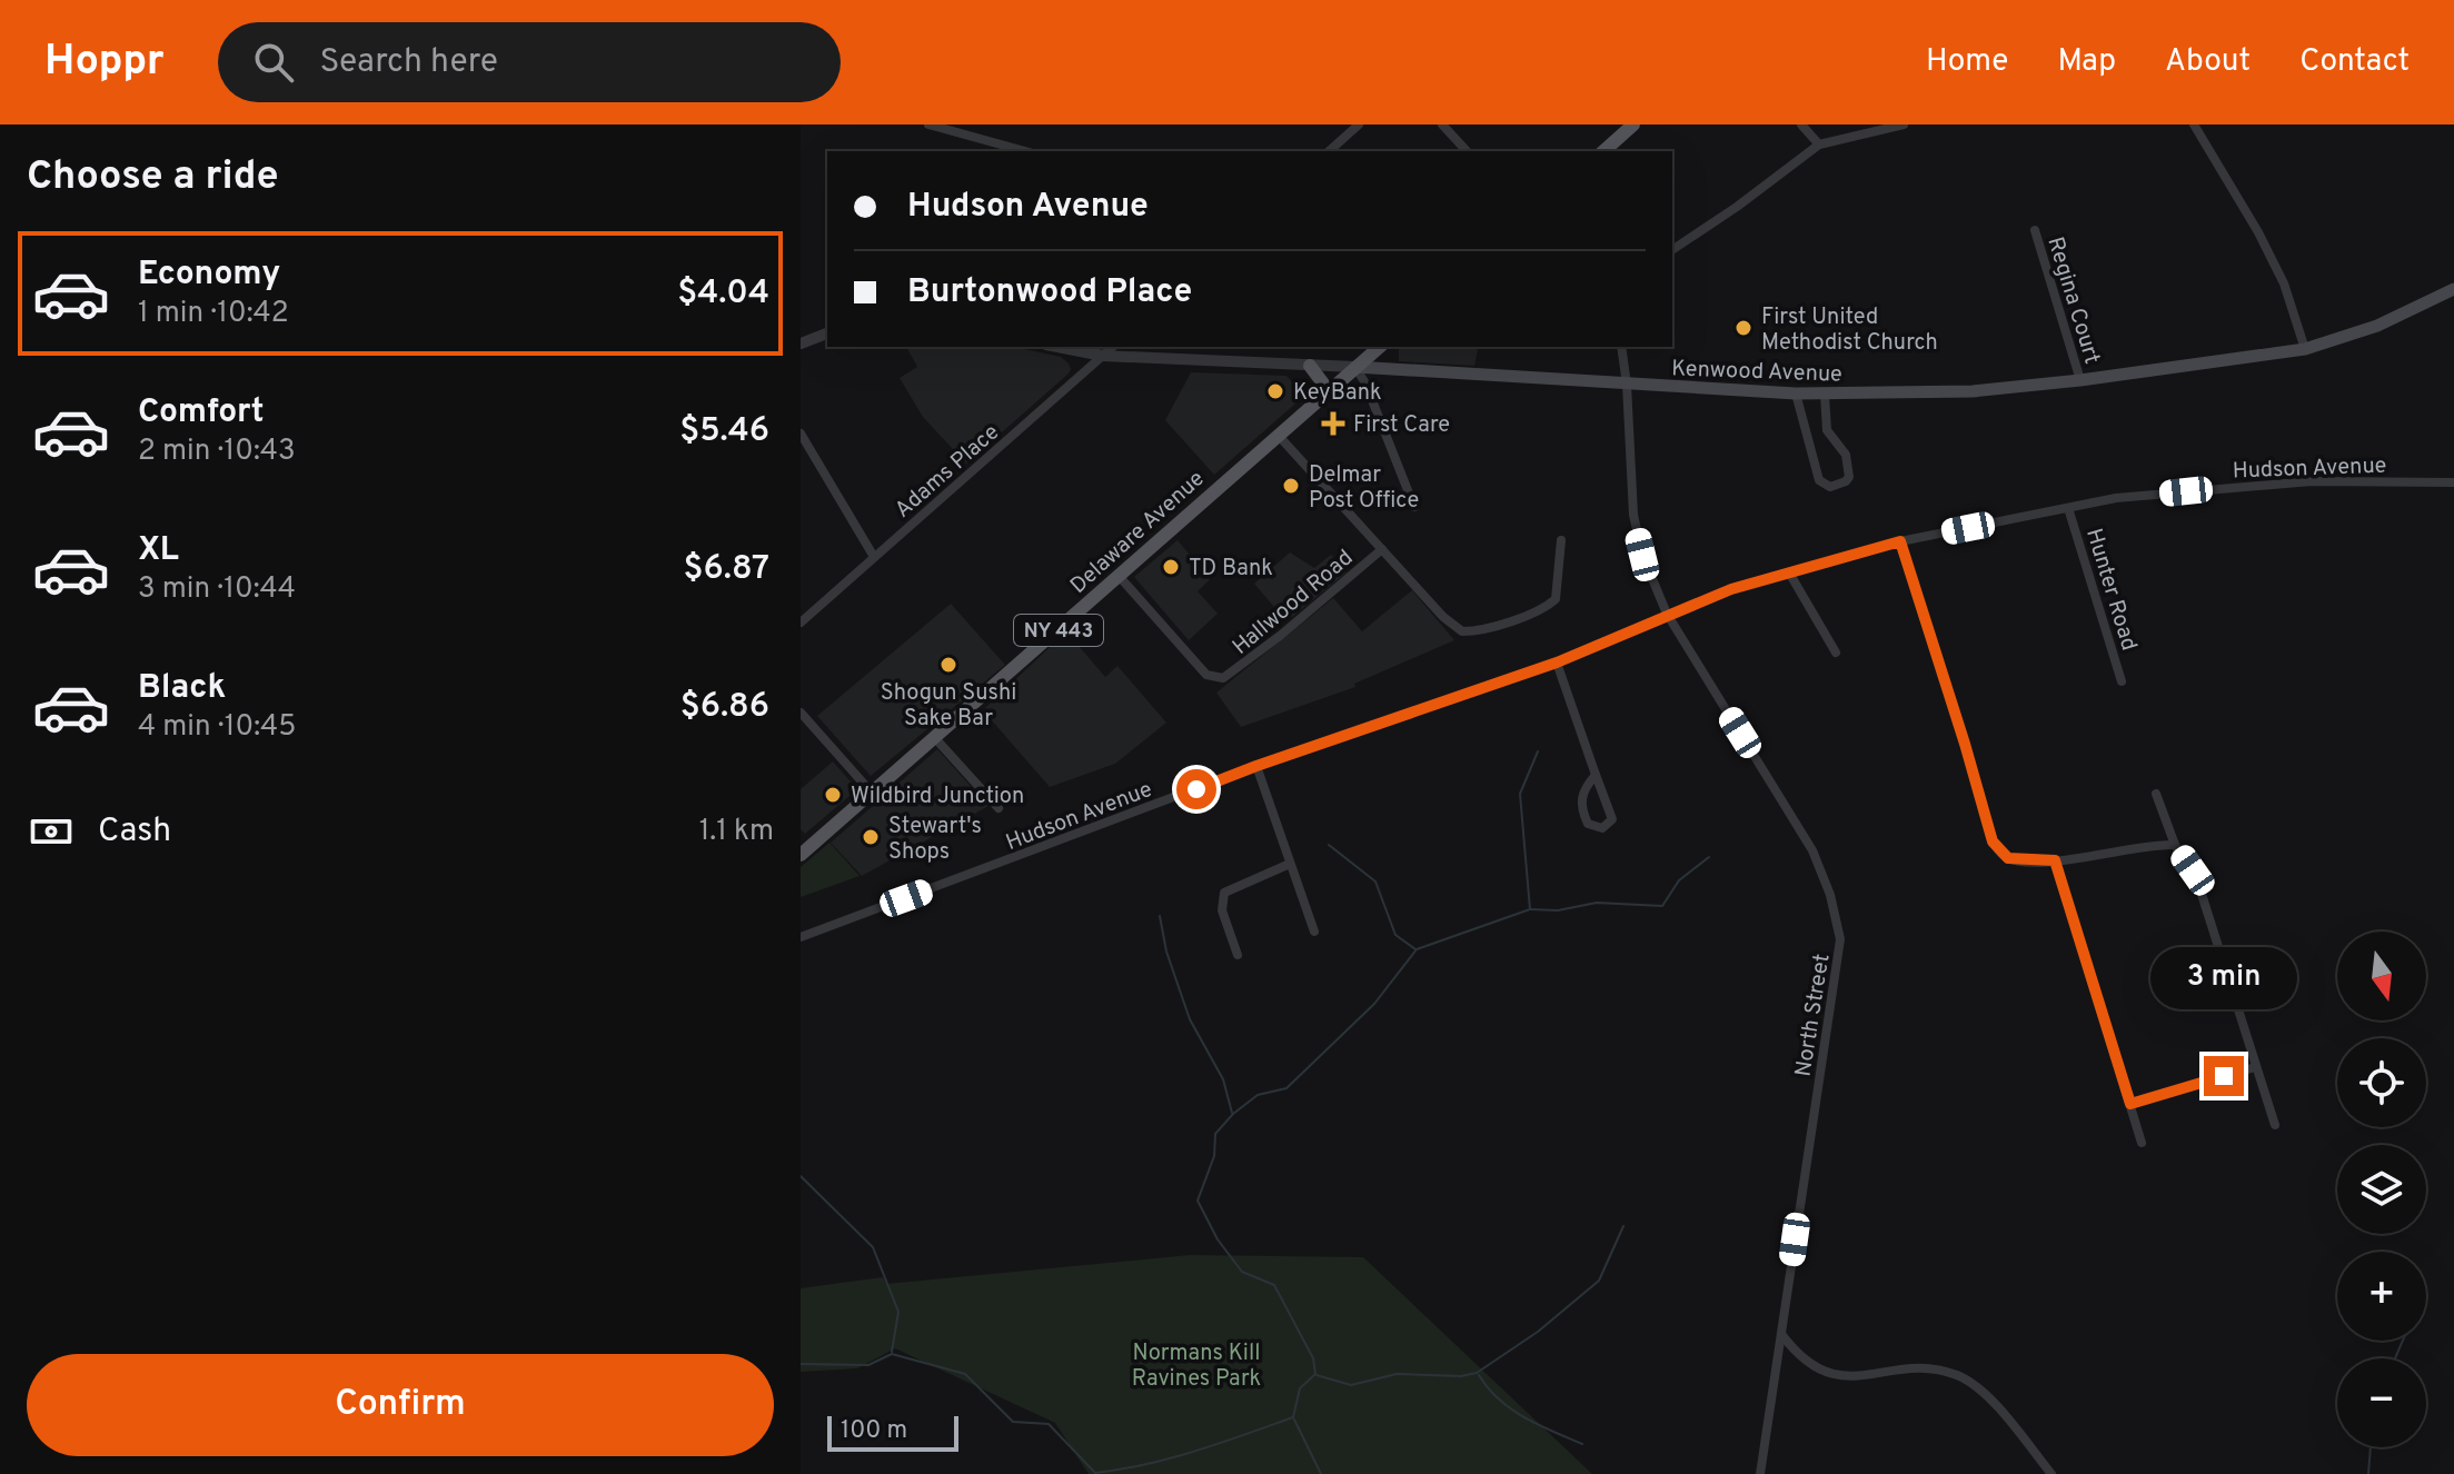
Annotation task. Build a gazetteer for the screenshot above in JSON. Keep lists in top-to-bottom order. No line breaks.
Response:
{"streets":{"main road":["Kenwood Avenue","Delaware Avenue","NY 443"],"street":["Regina Court","Hudson Avenue","Adams Place","Hunter Road","Hallwood Road","North Street"]},"crossings":[["Regina Court","Kenwood Avenue"],["Kenwood Avenue","Adams Place"],["Kenwood Avenue","Delaware Avenue"],["Kenwood Avenue","North Street"],["Hudson Avenue","Hunter Road"],["Hudson Avenue","North Street"],["Delaware Avenue","Hallwood Road"]],"parks":["Normans Kill Ravines Park"],"places":{"other":["First United Methodist Church","KeyBank","Delmar Post Office","TD Bank","Shogun Sushi Sake Bar","Wildbird Junction","Stewart's Shops"],"health":["First Care"]},"scale_bar":"100 m","north":"bottom","page":{"header":"Hoppr","search":"Search here","nav":["Home","Map","About","Contact"],"heading":"Choose a ride","banner":["Hudson Avenue","Burtonwood Place"],"list":[{"name":"Economy","note":"1 min · 10:42","value":"$4.04"},{"name":"Comfort","note":"2 min · 10:43","value":"$5.46"},{"name":"XL","note":"3 min · 10:44","value":"$6.87"},{"name":"Black","note":"4 min · 10:45","value":"$6.86"}],"pay":["Cash","1.1 km"],"map_buttons":["+","−"],"bubble":"3 min","buttons":"Confirm","scale":"100 m"}}
